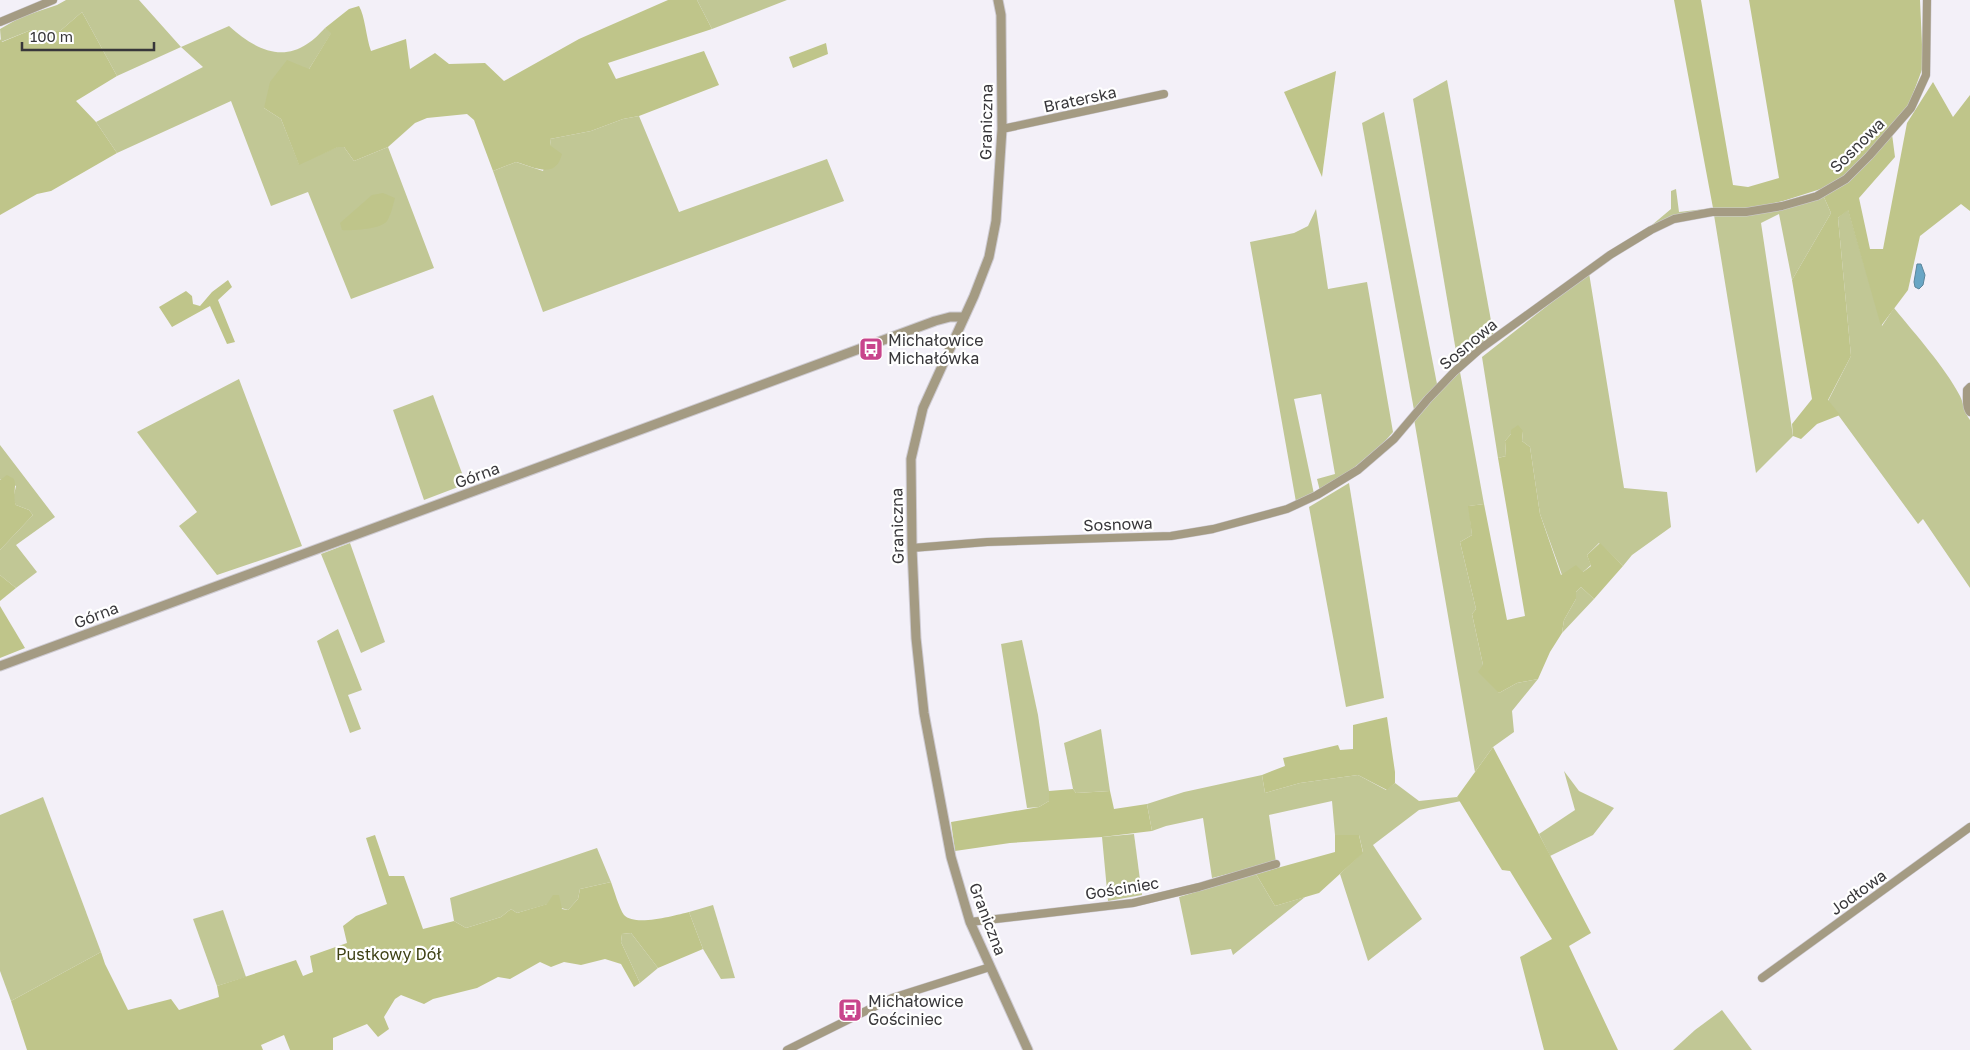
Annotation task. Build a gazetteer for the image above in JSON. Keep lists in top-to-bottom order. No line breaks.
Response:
{"streets":{"street":["Braterska","Graniczna","Sosnowa","Górna","Gościniec","Jodłowa"]},"crossings":[["Braterska","Graniczna"],["Graniczna","Sosnowa"],["Graniczna","Górna"],["Graniczna","Gościniec"]],"parks":["Pustkowy Dół"],"places":{"bus stop":["Michałowice Michałówka","Michałowice Gościniec"]},"scale_bar":"100 m"}
